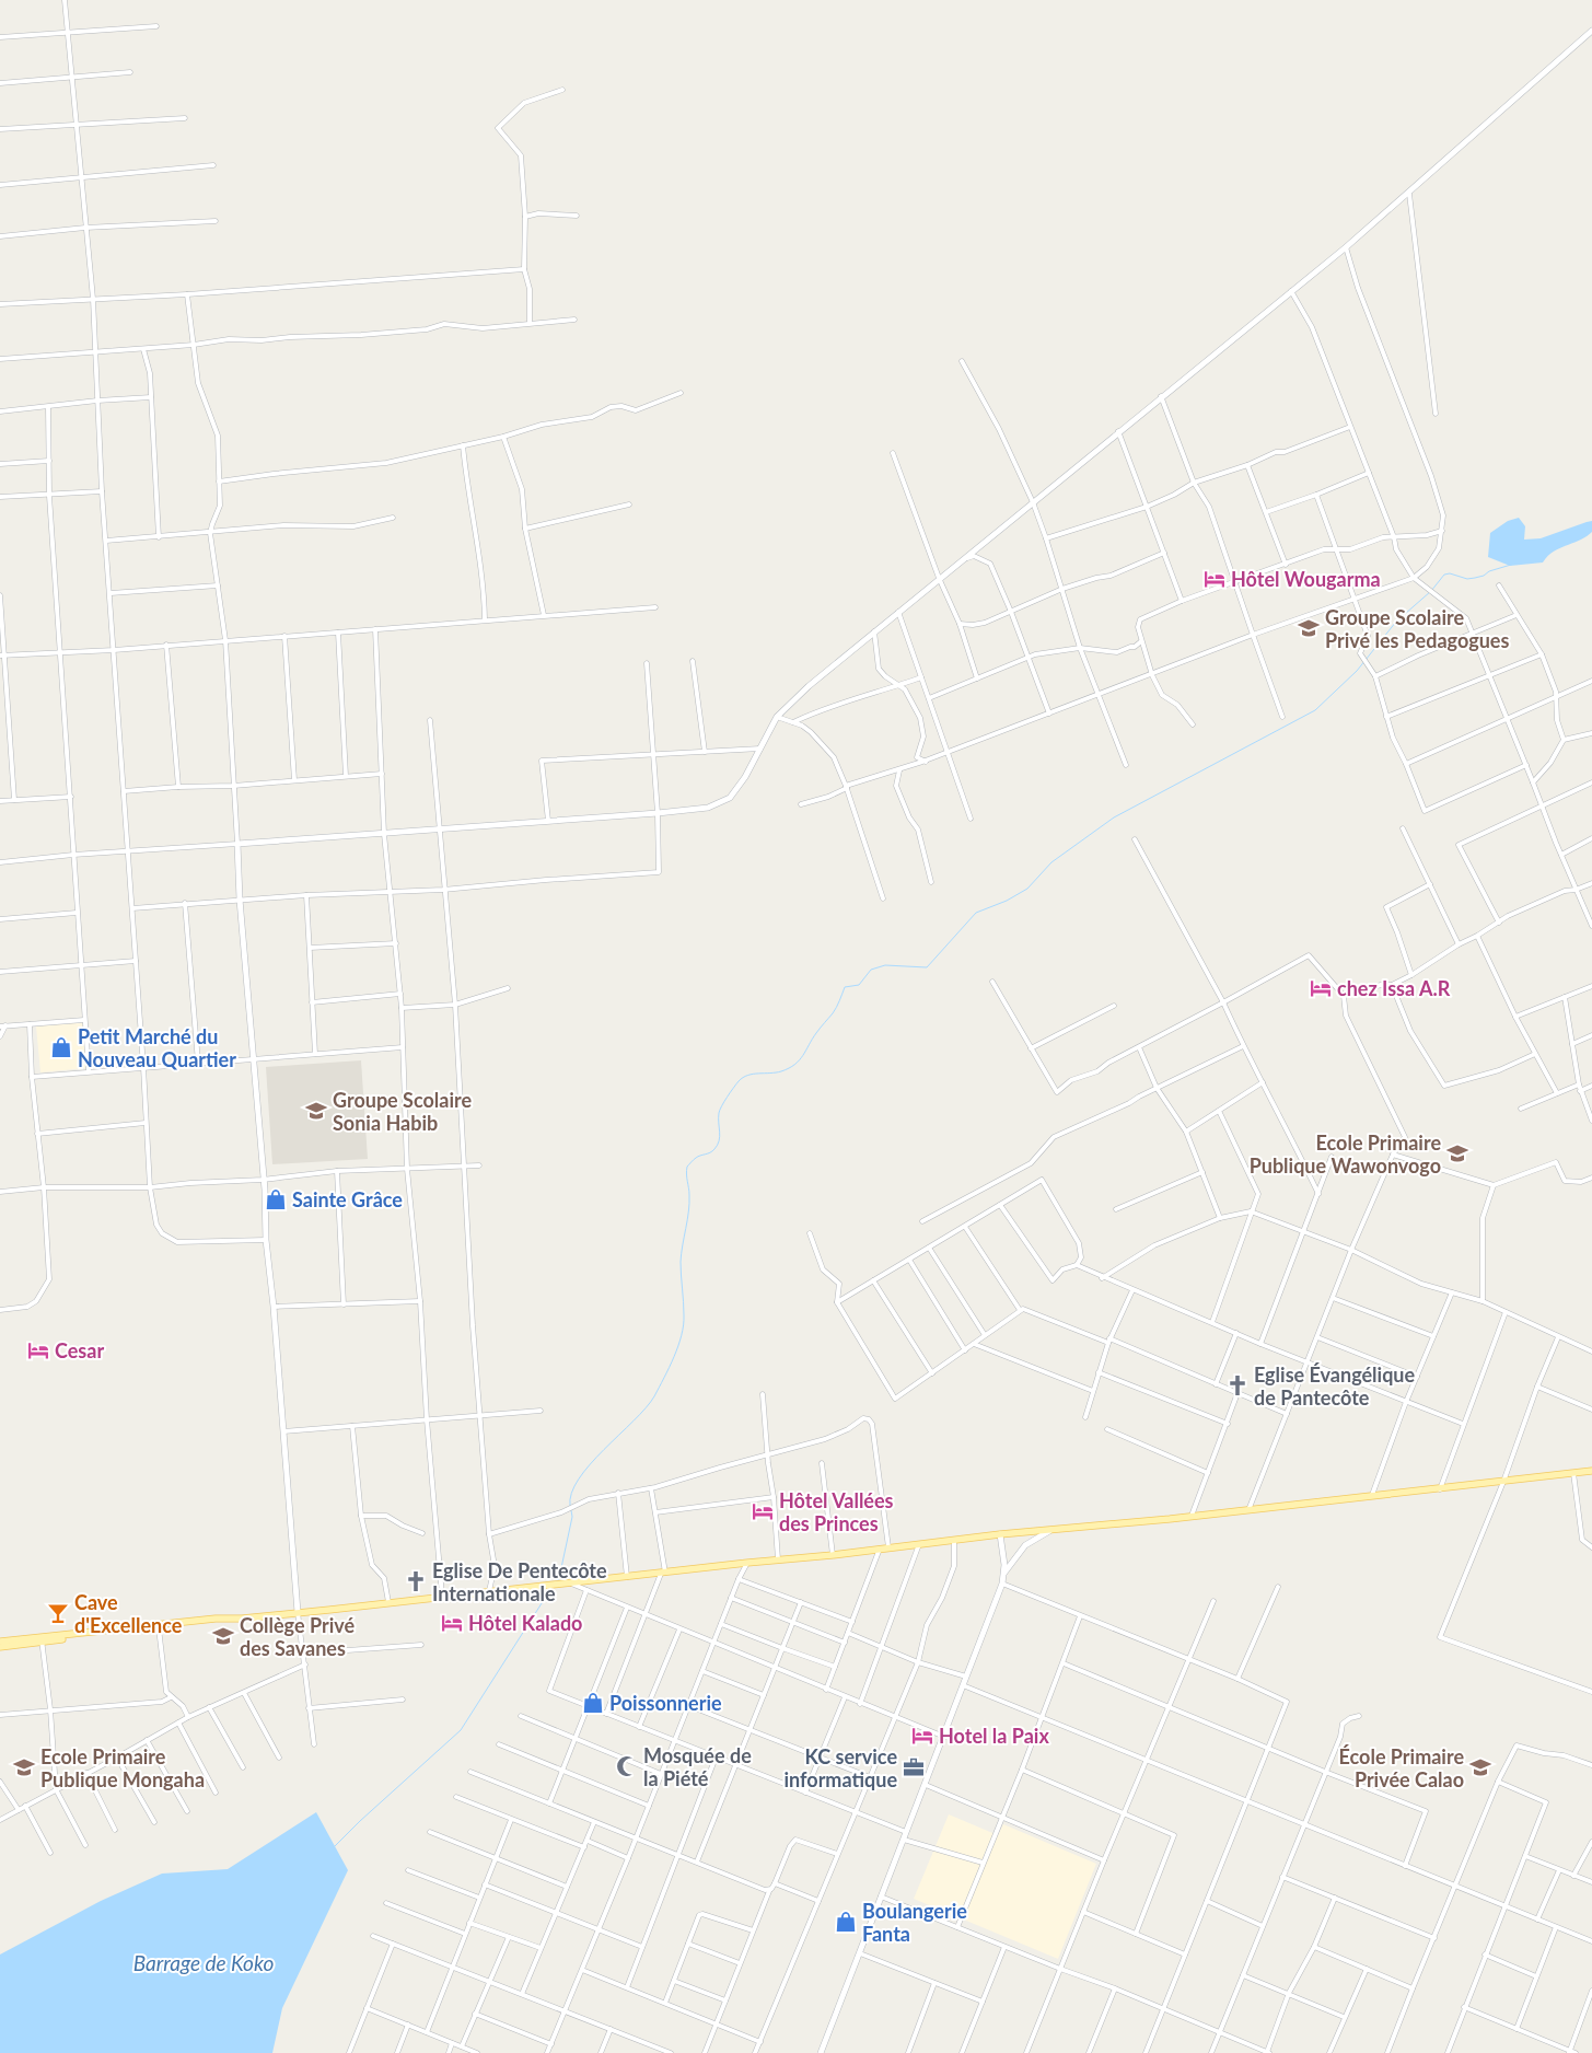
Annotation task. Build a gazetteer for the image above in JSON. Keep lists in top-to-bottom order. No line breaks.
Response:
{"water":["Barrage de Koko"],"places":{"hotel":["Hôtel Wougarma","chez Issa A.R","Cesar","Hôtel Vallées des Princes","Hôtel Kalado","Hotel la Paix"],"school or university":["Groupe Scolaire Privé les Pedagogues","Groupe Scolaire Sonia Habib","Ecole Primaire Publique Wawonvogo","Collège Privé des Savanes","Ecole Primaire Publique Mongaha","École Primaire Privée Calao"],"shop":["Petit Marché du Nouveau Quartier","Sainte Grâce","Poissonnerie","Boulangerie Fanta"],"church":["Eglise Évangélique de Pantecôte","Eglise De Pentecôte Internationale"],"bar":["Cave d'Excellence"],"mosque":["Mosquée de la Piété"],"office":["KC service informatique"]}}
